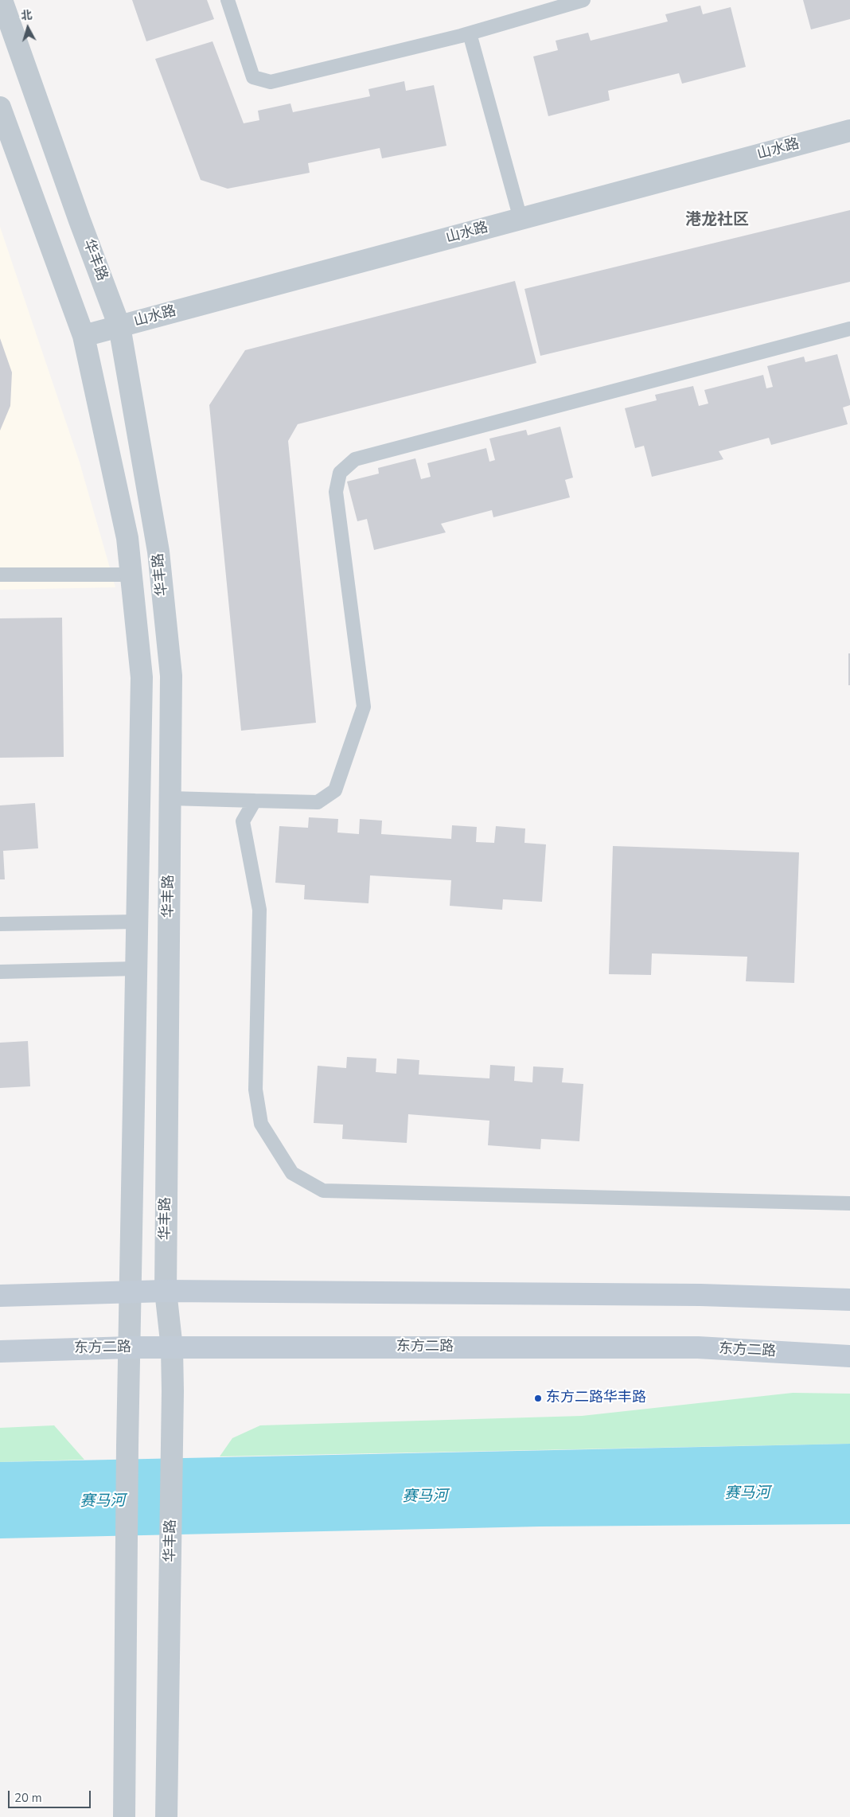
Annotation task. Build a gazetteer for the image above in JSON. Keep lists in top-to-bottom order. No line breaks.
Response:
{"streets":{"main road":["东方二路"],"street":["山水路","华丰路"]},"crossings":[["山水路","华丰路"],["华丰路","东方二路"]],"districts":["港龙社区"],"water":["赛马河"],"places":["东方二路华丰路"],"scale_bar":"20 m","north":"top"}
